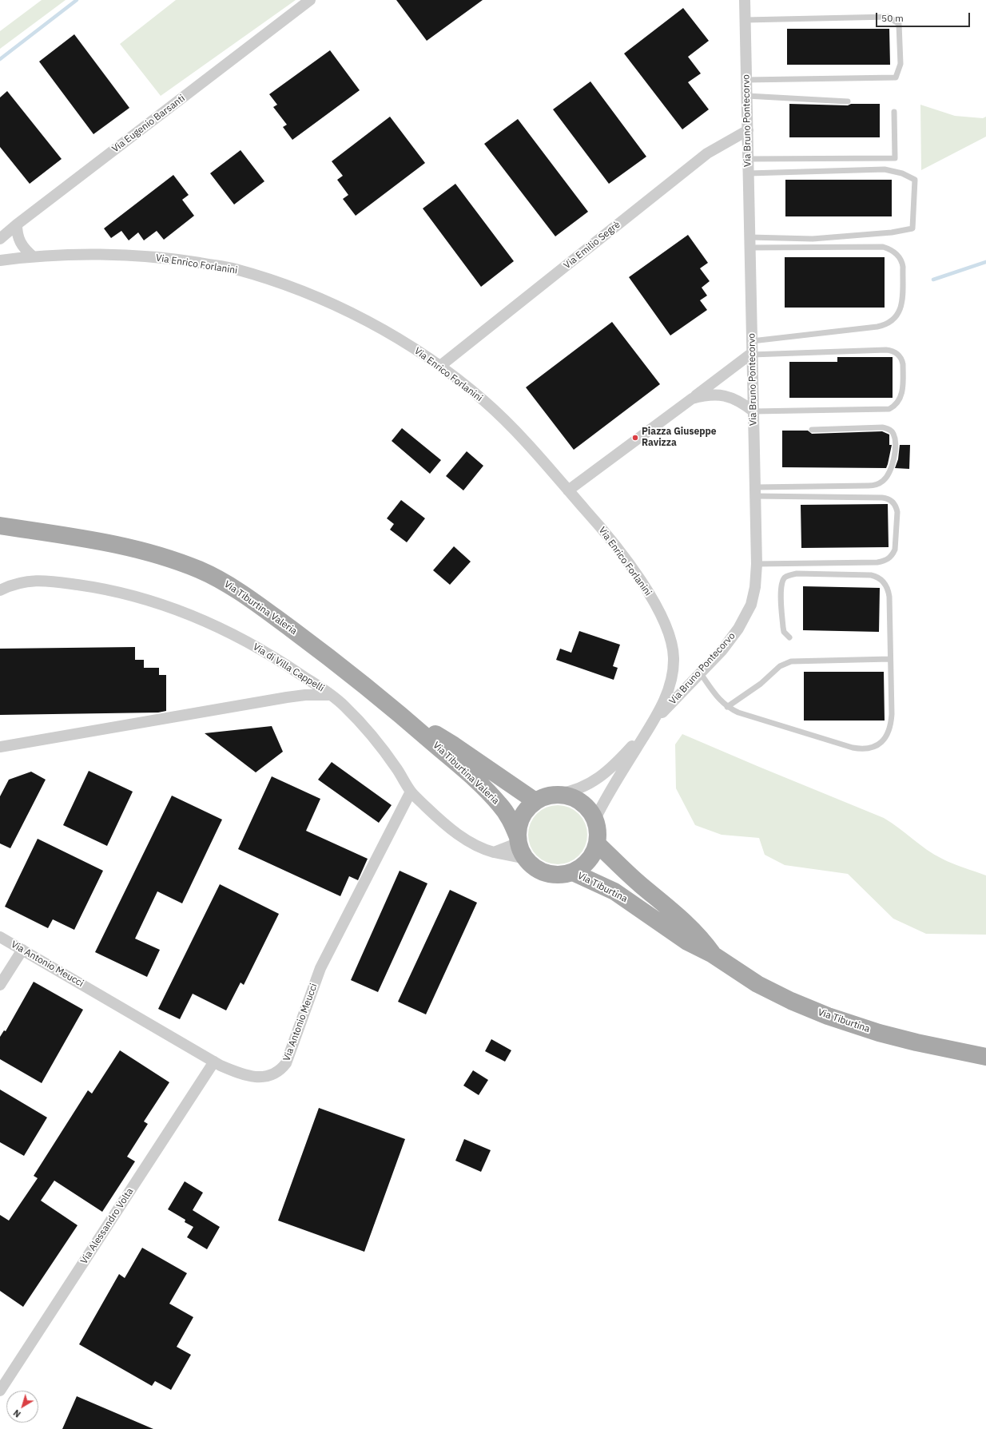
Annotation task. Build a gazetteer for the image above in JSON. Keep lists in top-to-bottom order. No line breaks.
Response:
{"streets":{"main road":["Via Tiburtina Valeria","Via Tiburtina"],"street":["Via Bruno Pontecorvo","Via Eugenio Barsanti","Via Emilio Segrè","Via Enrico Forlanini","Via di Villa Cappelli","Via Antonio Meucci","Via Alessandro Volta"]},"crossings":[["Via Bruno Pontecorvo","Via Emilio Segrè"],["Via Bruno Pontecorvo","Via Enrico Forlanini"],["Via Bruno Pontecorvo","Via Tiburtina Valeria"],["Via Bruno Pontecorvo","Via Tiburtina"],["Via Emilio Segrè","Via Enrico Forlanini"],["Via Tiburtina Valeria","Via Tiburtina"],["Via Antonio Meucci","Via Alessandro Volta"]],"places":["Piazza Giuseppe Ravizza"],"scale_bar":"50 m","north":"bottom left"}
